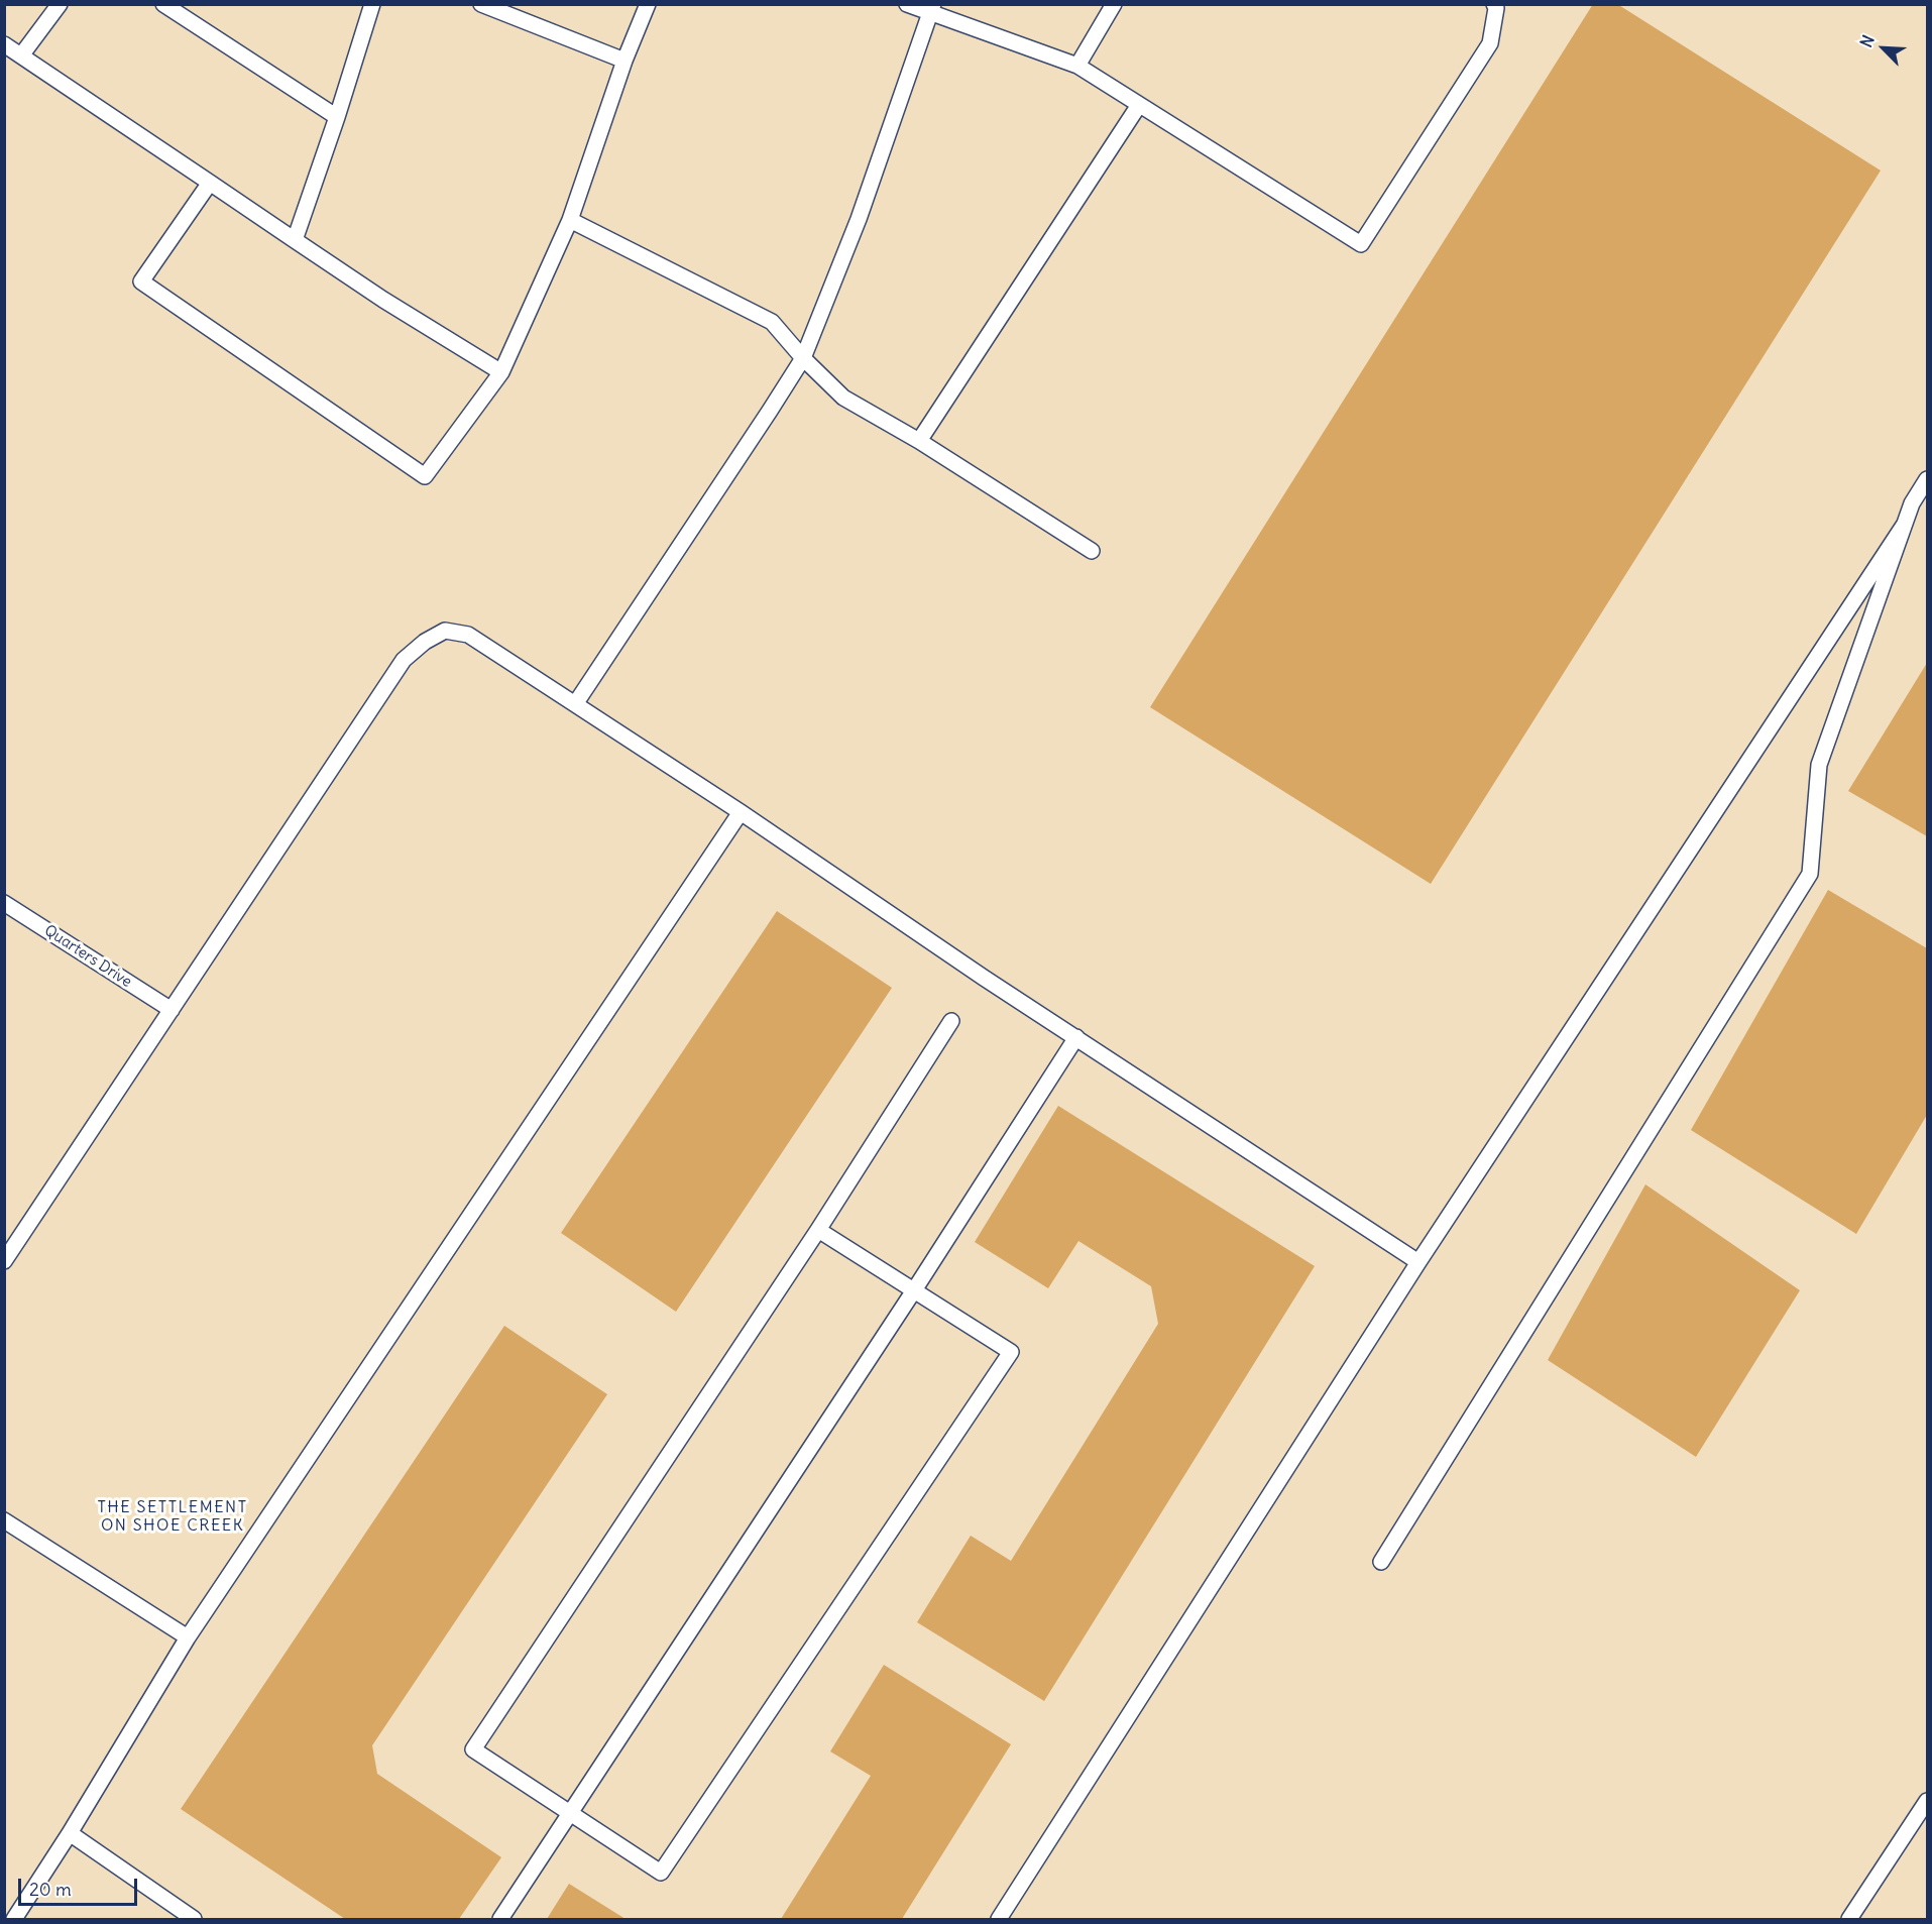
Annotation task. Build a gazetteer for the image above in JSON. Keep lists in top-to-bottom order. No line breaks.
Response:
{"streets":{"lane":["Quarters Drive"]},"districts":["THE SETTLEMENT ON SHOE CREEK"],"scale_bar":"20 m","north":"top left"}
